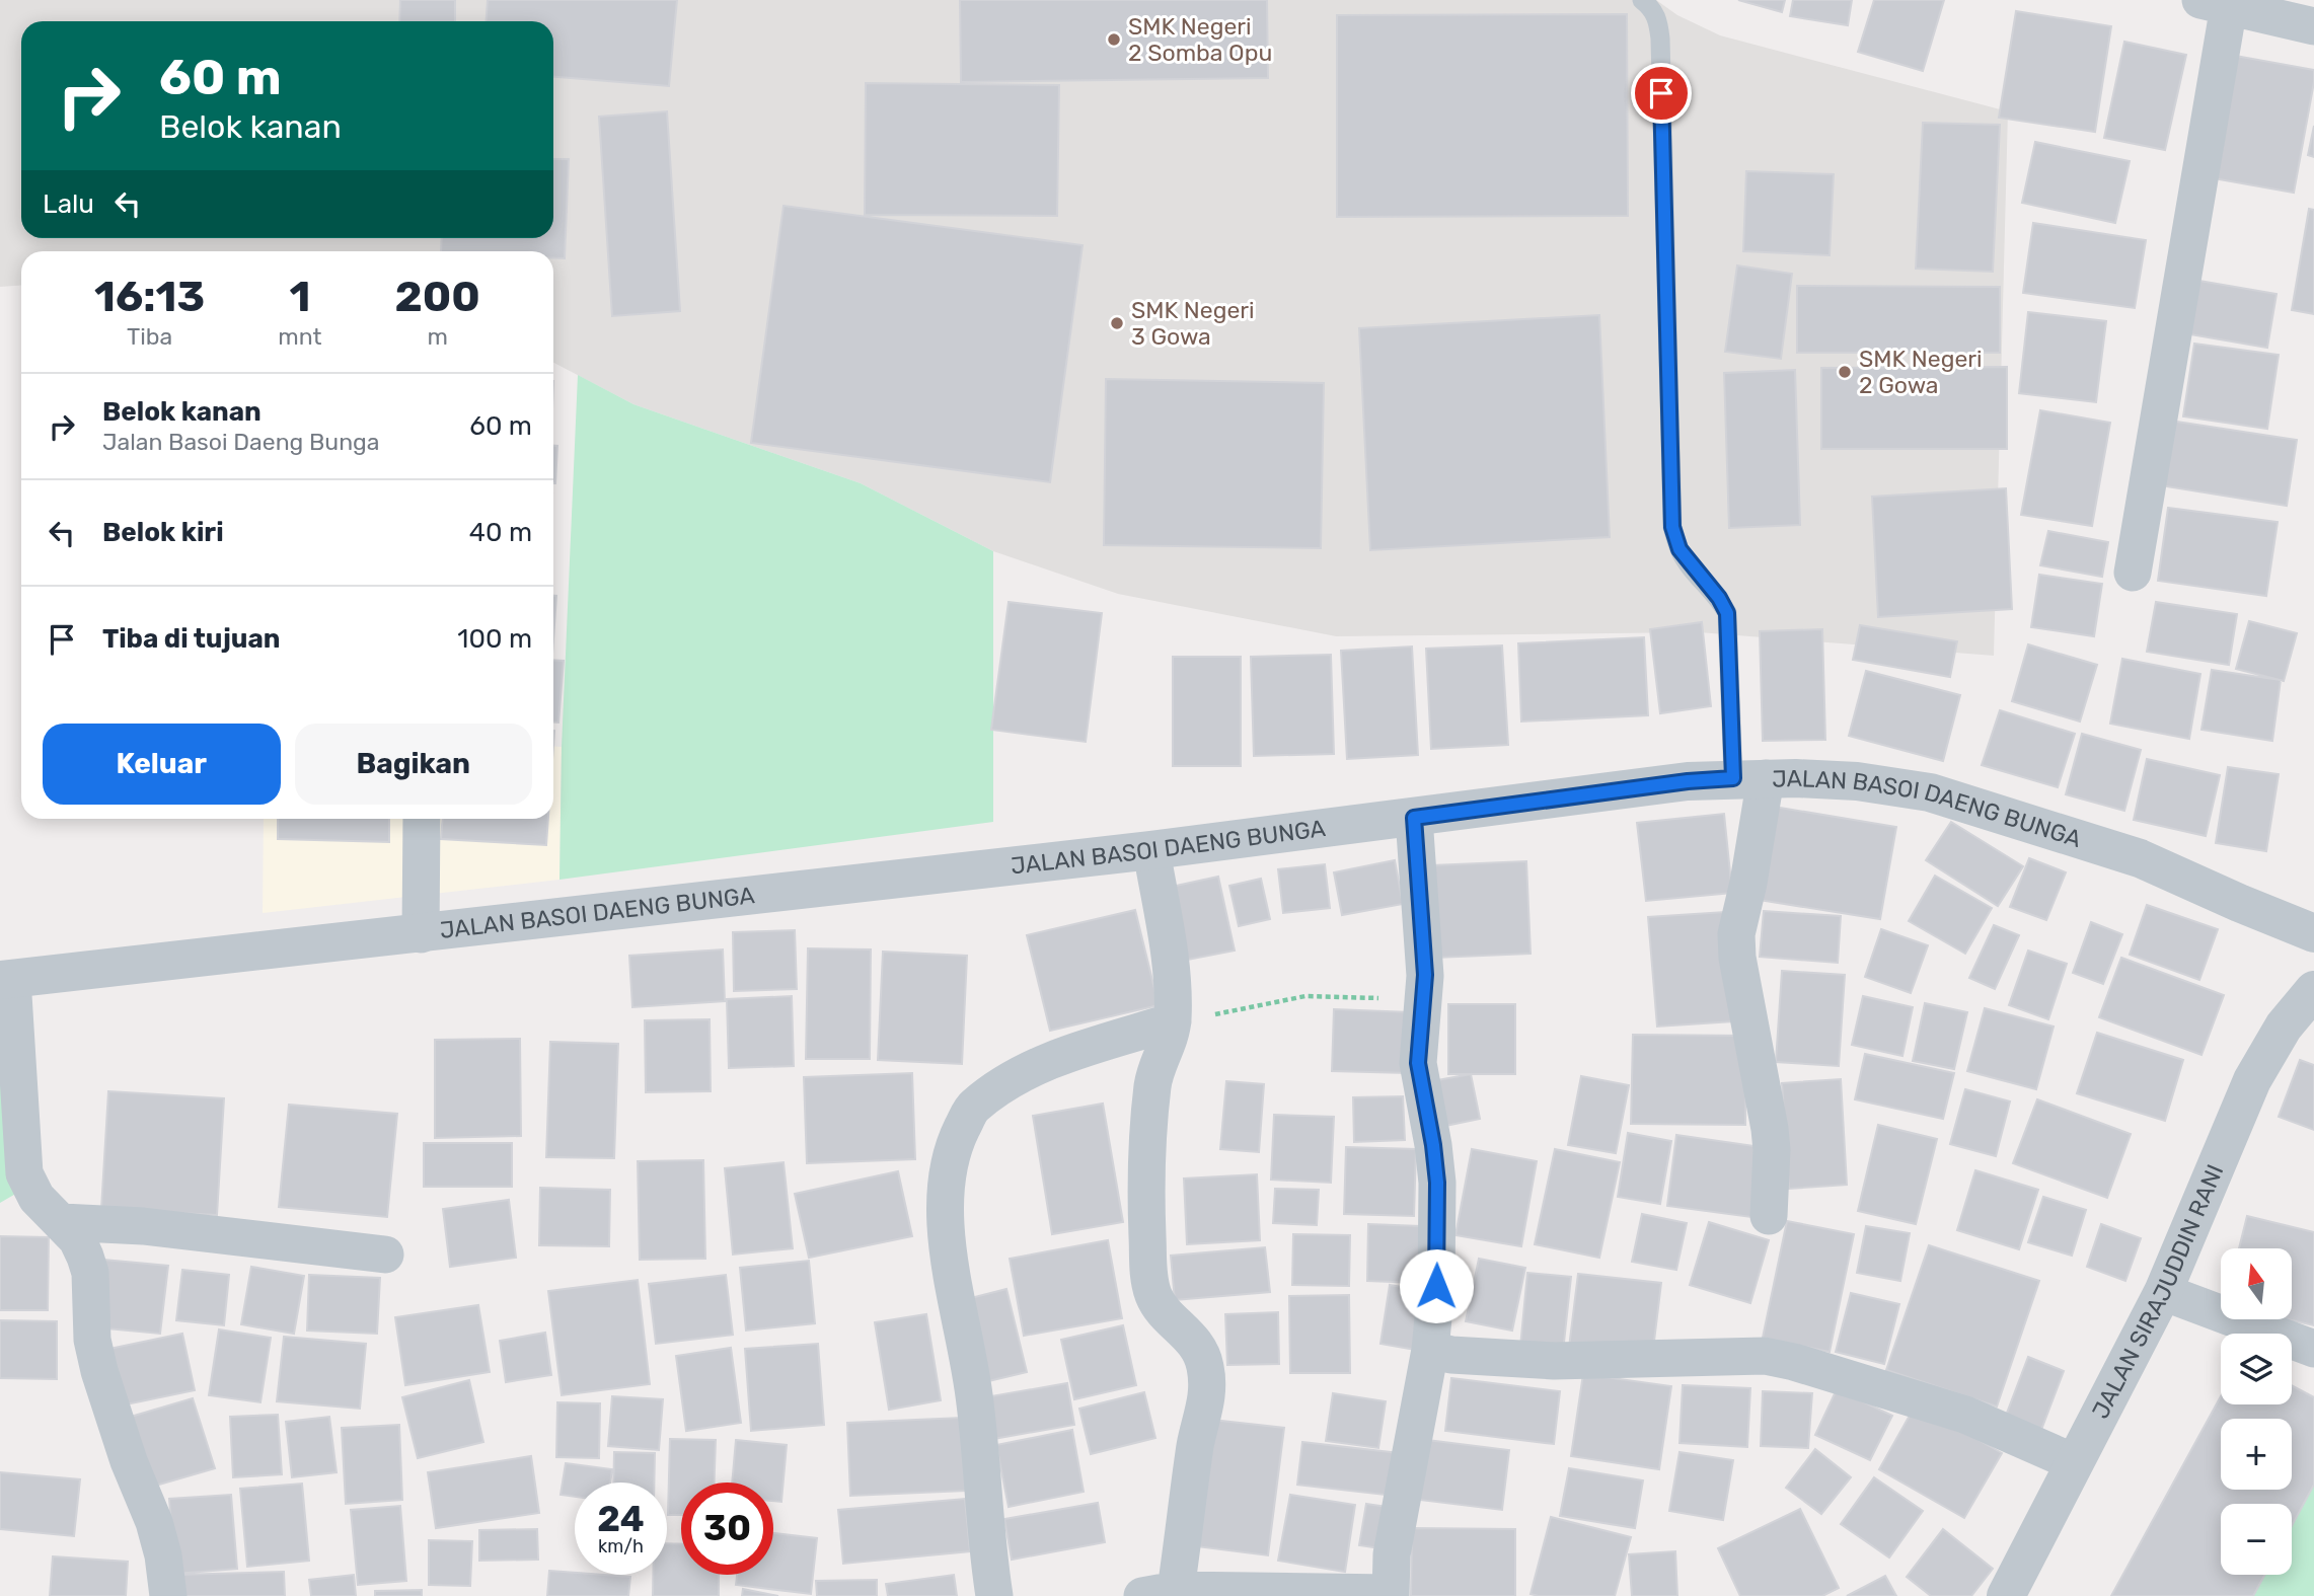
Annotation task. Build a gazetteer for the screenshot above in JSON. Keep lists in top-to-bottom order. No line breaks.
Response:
{"streets":{"street":["JALAN BASOI DAENG BUNGA","JALAN SIRAJUDDIN RANI"]},"places":["SMK Negeri 2 Somba Opu","SMK Negeri 3 Gowa","SMK Negeri 2 Gowa"],"north":"top","page":{"turn":["60 m","Belok kanan"],"then":"Lalu","eta":["16:13","Tiba","1","mnt","200","m"],"list":[{"name":"Belok kanan","note":"Jalan Basoi Daeng Bunga","value":"60 m"},{"name":"Belok kiri","value":"40 m"},{"name":"Tiba di tujuan","value":"100 m"}],"buttons":["Keluar","Bagikan"],"map_buttons":["+","−"],"speed":"24 km/h","limit":"30"}}
